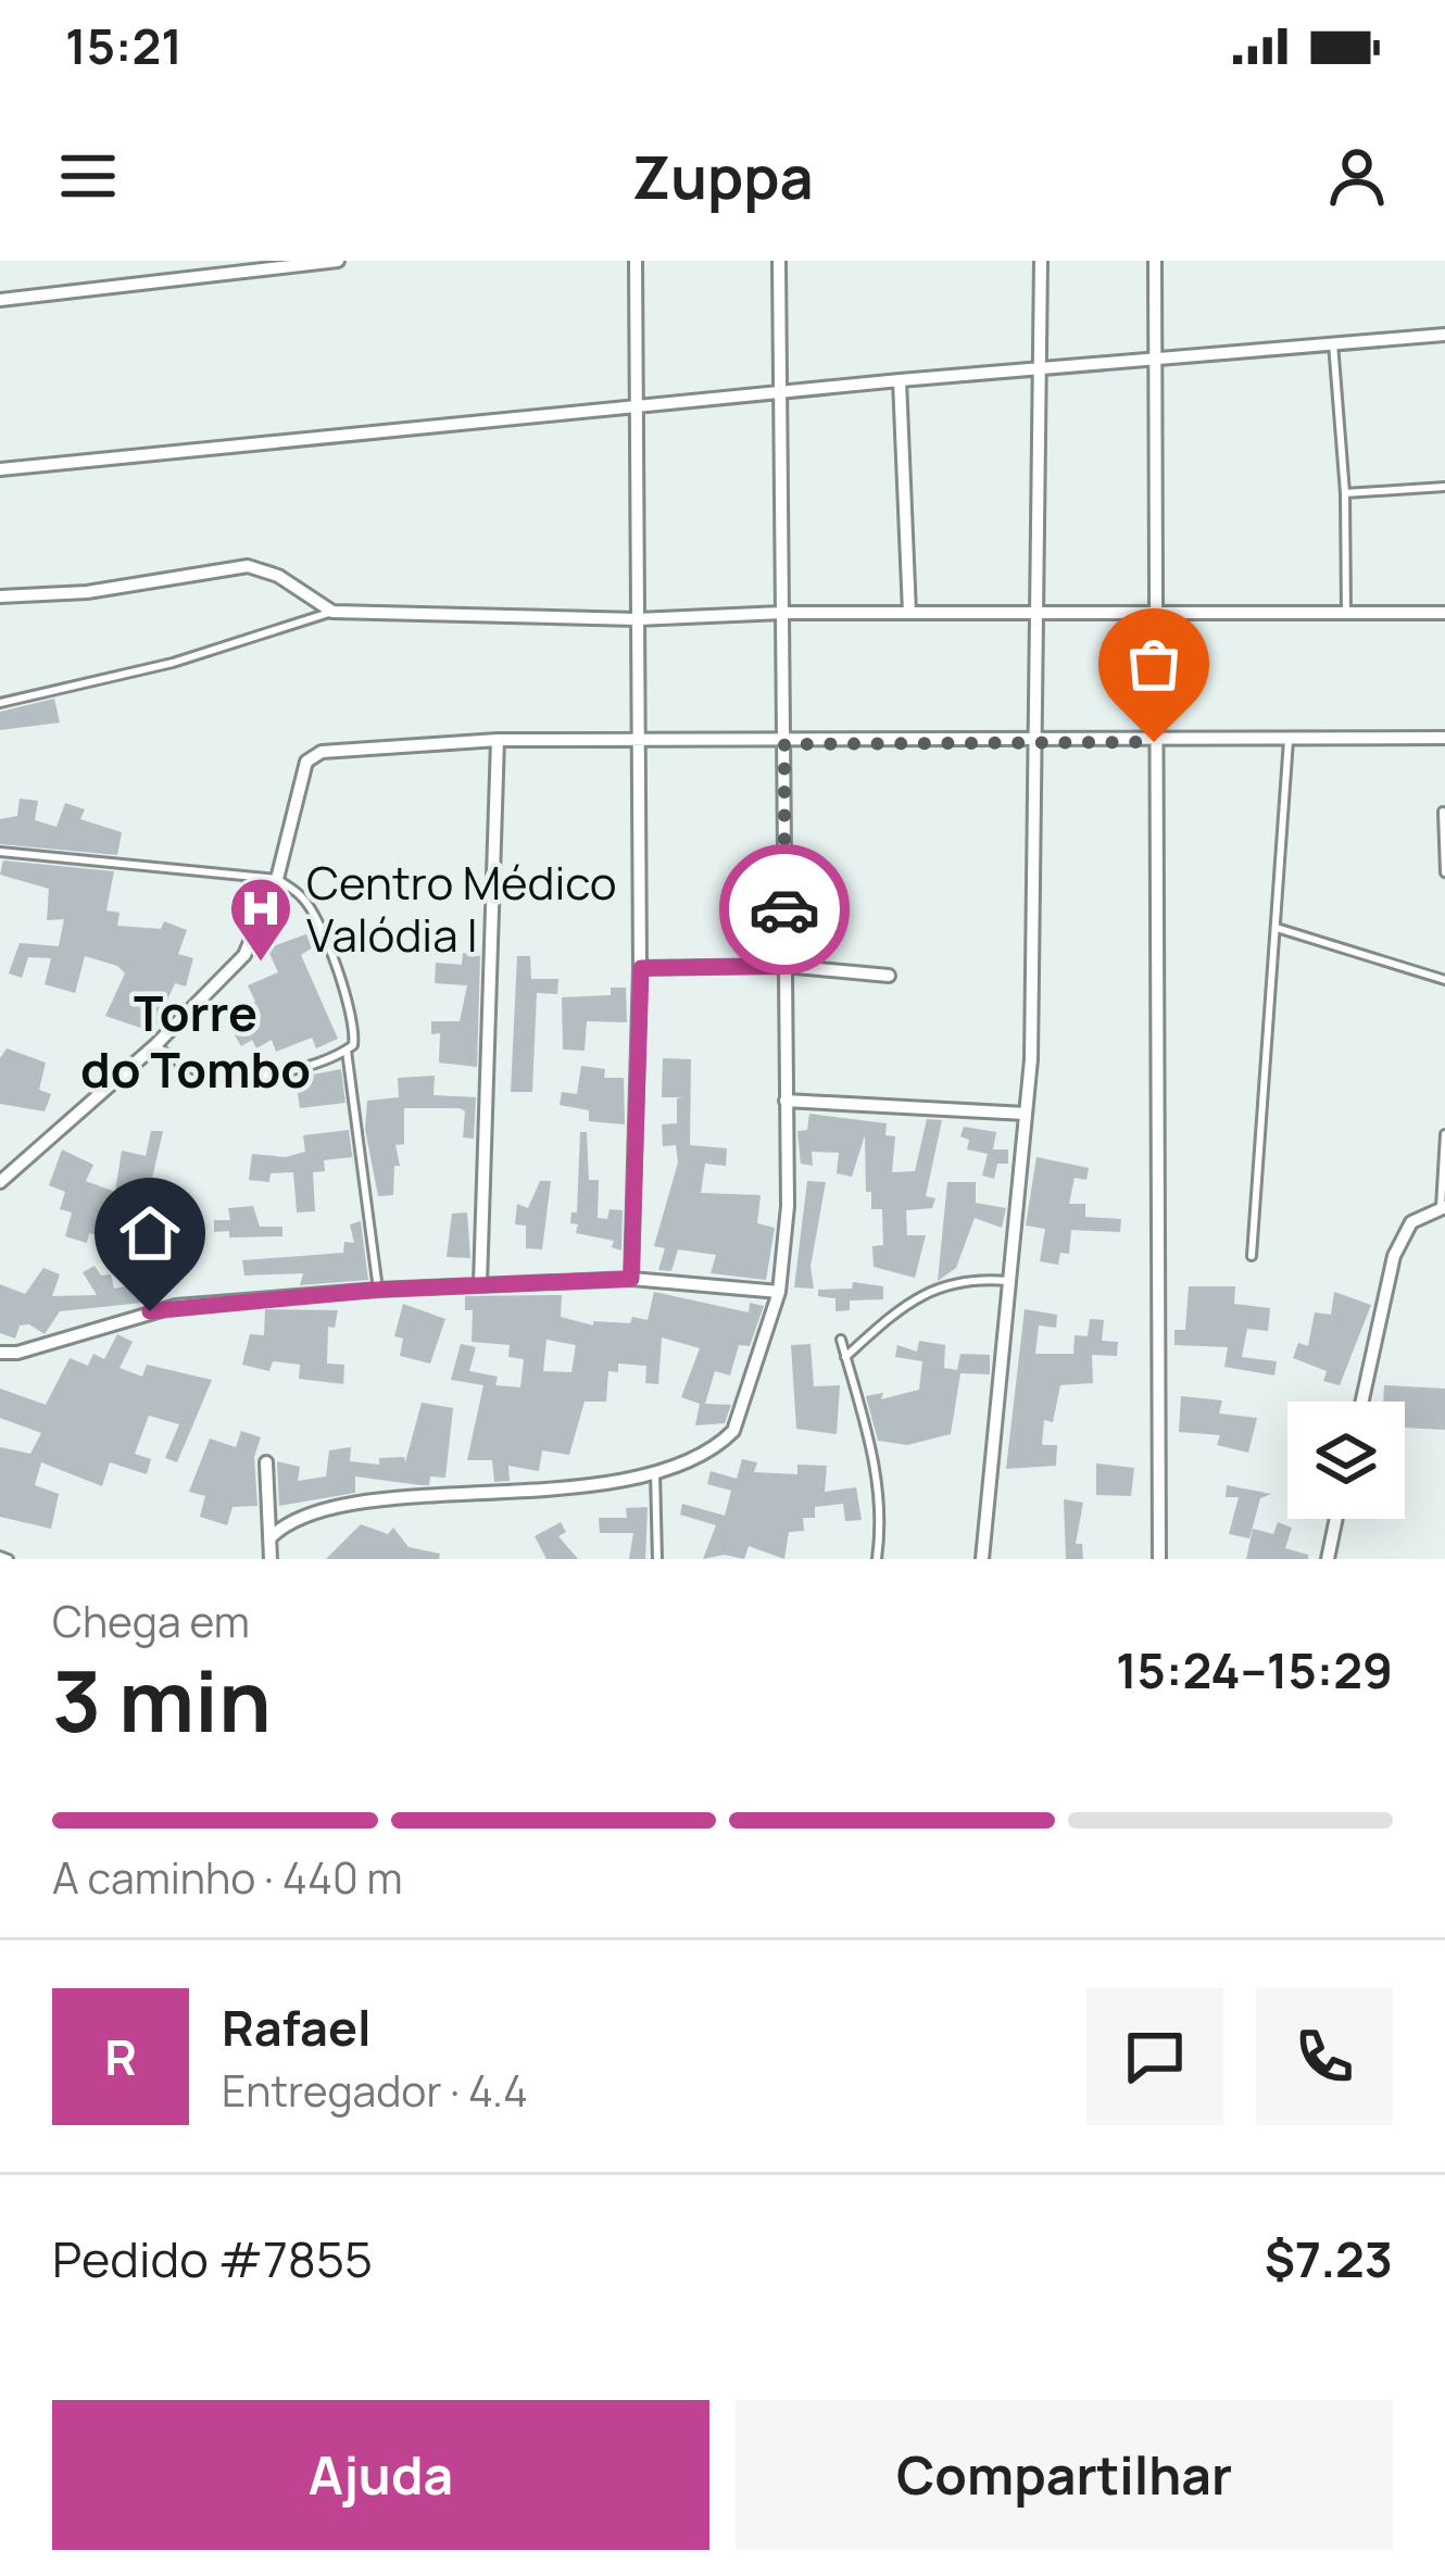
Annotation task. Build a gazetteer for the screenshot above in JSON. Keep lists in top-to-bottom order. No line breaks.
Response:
{"districts":["Torre do Tombo"],"places":{"hospital":["Centro Médico Valódia I"]},"page":{"status":"15:21","header":"Zuppa","heading":["3 min","Chega em","15:24–15:29"],"panel":["Rafael","Entregador · 4.4","Pedido #7855","$7.23"],"bar":"A caminho · 440 m","round":"R","buttons":["Ajuda","Compartilhar"]}}
